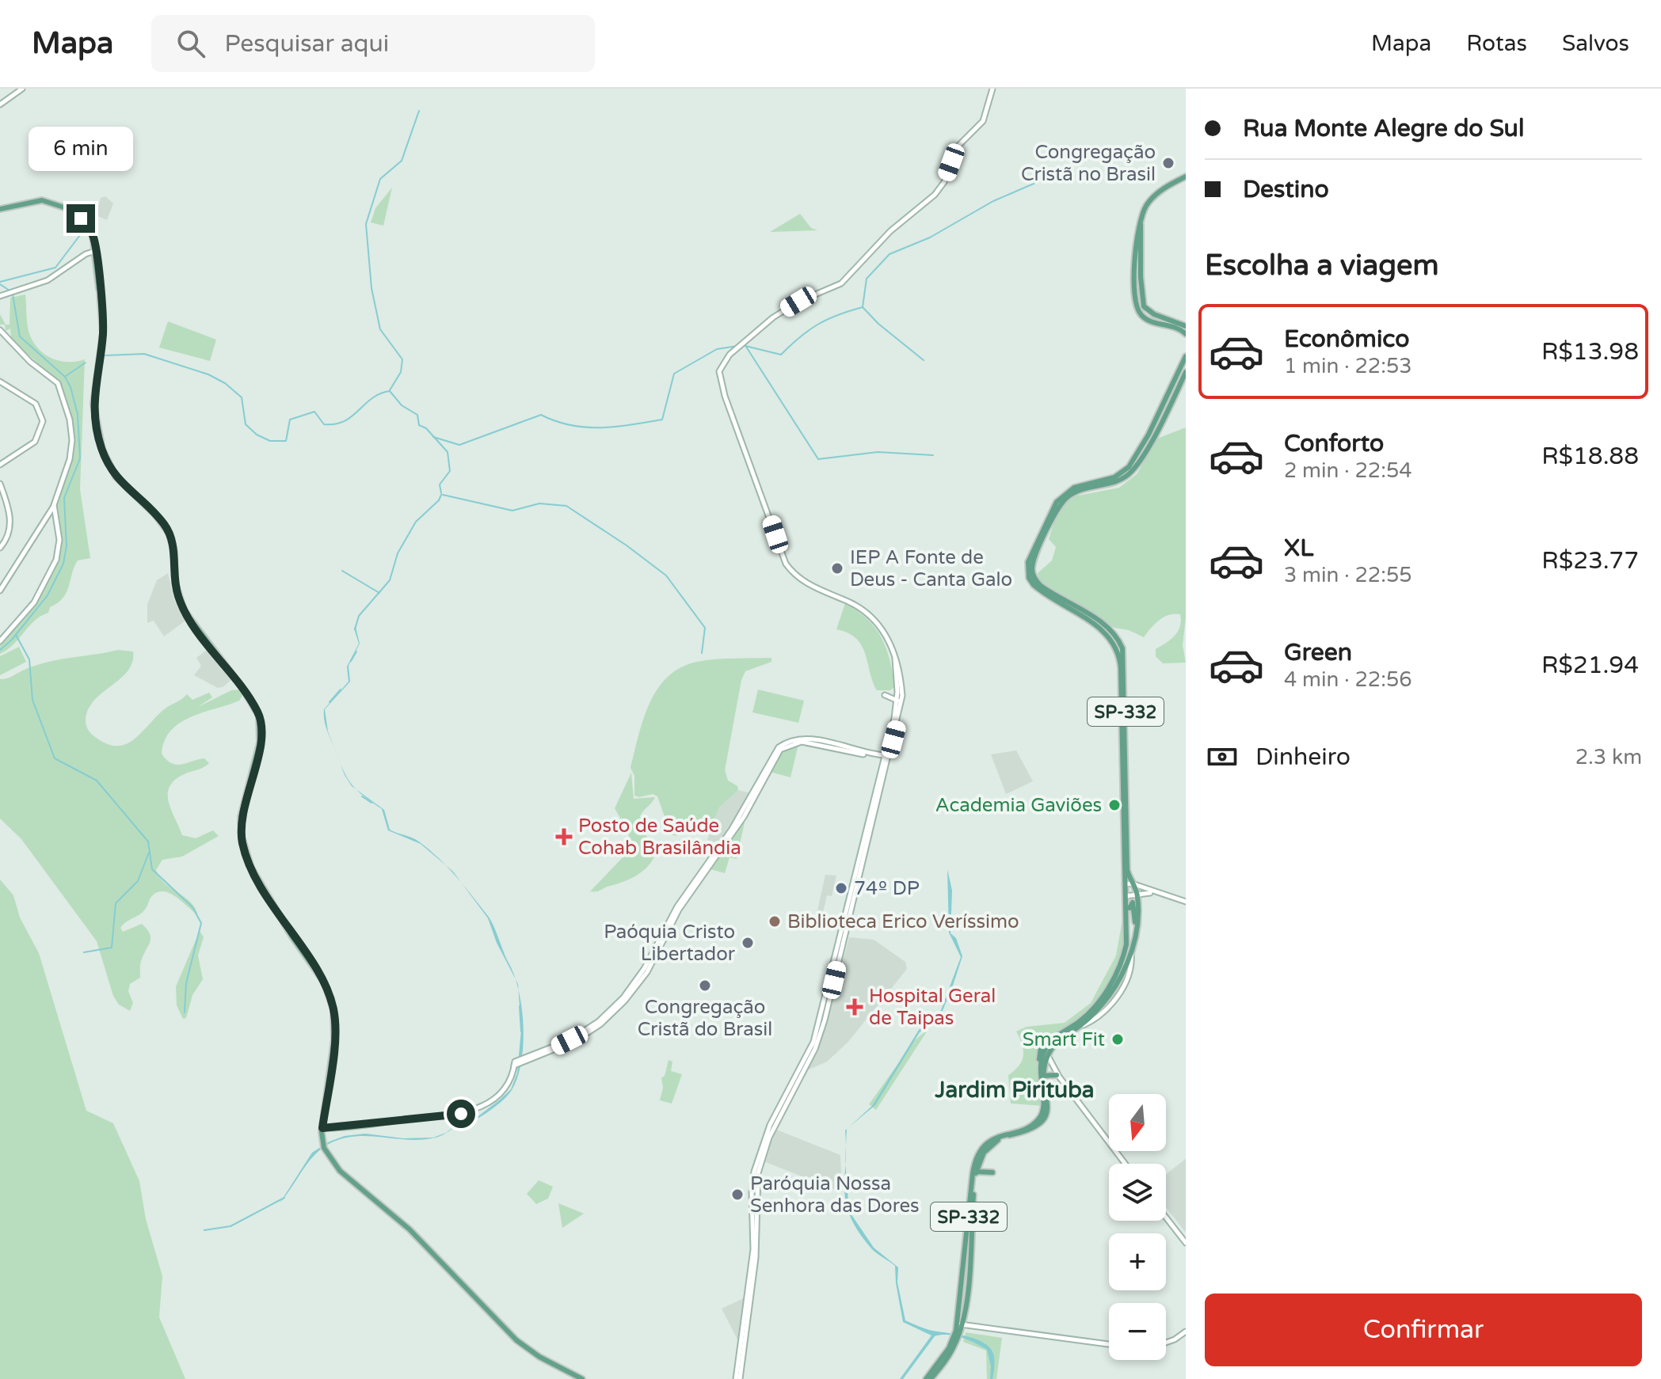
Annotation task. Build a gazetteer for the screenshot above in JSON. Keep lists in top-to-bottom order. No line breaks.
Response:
{"streets":{"main road":["SP-332"]},"districts":["Jardim Pirituba"],"places":{"other":["Congregação Cristã no Brasil","IEP A Fonte de Deus - Canta Galo","Academia Gaviões","74º DP","Biblioteca Erico Veríssimo","Paóquia Cristo Libertador","Congregação Cristã do Brasil","Smart Fit","Paróquia Nossa Senhora das Dores"],"health":["Posto de Saúde Cohab Brasilândia","Hospital Geral de Taipas"]},"north":"bottom","page":{"header":"Mapa","search":"Pesquisar aqui","nav":["Mapa","Rotas","Salvos"],"banner":["Rua Monte Alegre do Sul","Destino"],"bubble":"6 min","heading":"Escolha a viagem","list":[{"name":"Econômico","note":"1 min · 22:53","value":"R$13.98"},{"name":"Conforto","note":"2 min · 22:54","value":"R$18.88"},{"name":"XL","note":"3 min · 22:55","value":"R$23.77"},{"name":"Green","note":"4 min · 22:56","value":"R$21.94"}],"pay":["Dinheiro","2.3 km"],"map_buttons":["+","−"],"buttons":"Confirmar"}}
